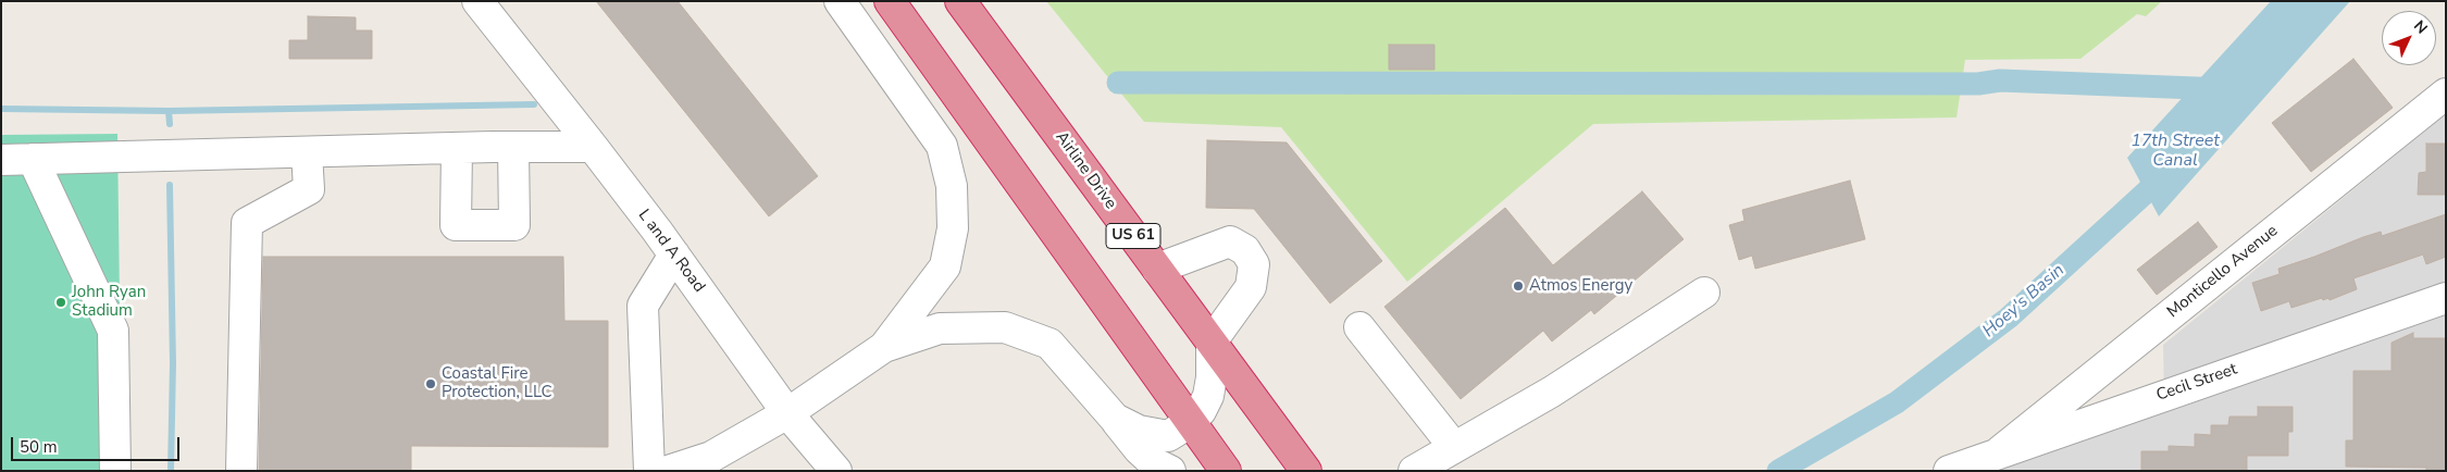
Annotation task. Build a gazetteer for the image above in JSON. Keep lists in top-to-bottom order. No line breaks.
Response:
{"streets":{"highway":["Airline Drive","US 61"],"street":["L and A Road","Monticello Avenue","Cecil Street"]},"crossings":[["Monticello Avenue","Cecil Street"]],"water":["17th Street Canal","Hoey's Basin"],"places":["Atmos Energy","John Ryan Stadium","Coastal Fire Protection, LLC"],"scale_bar":"50 m","north":"top right"}
